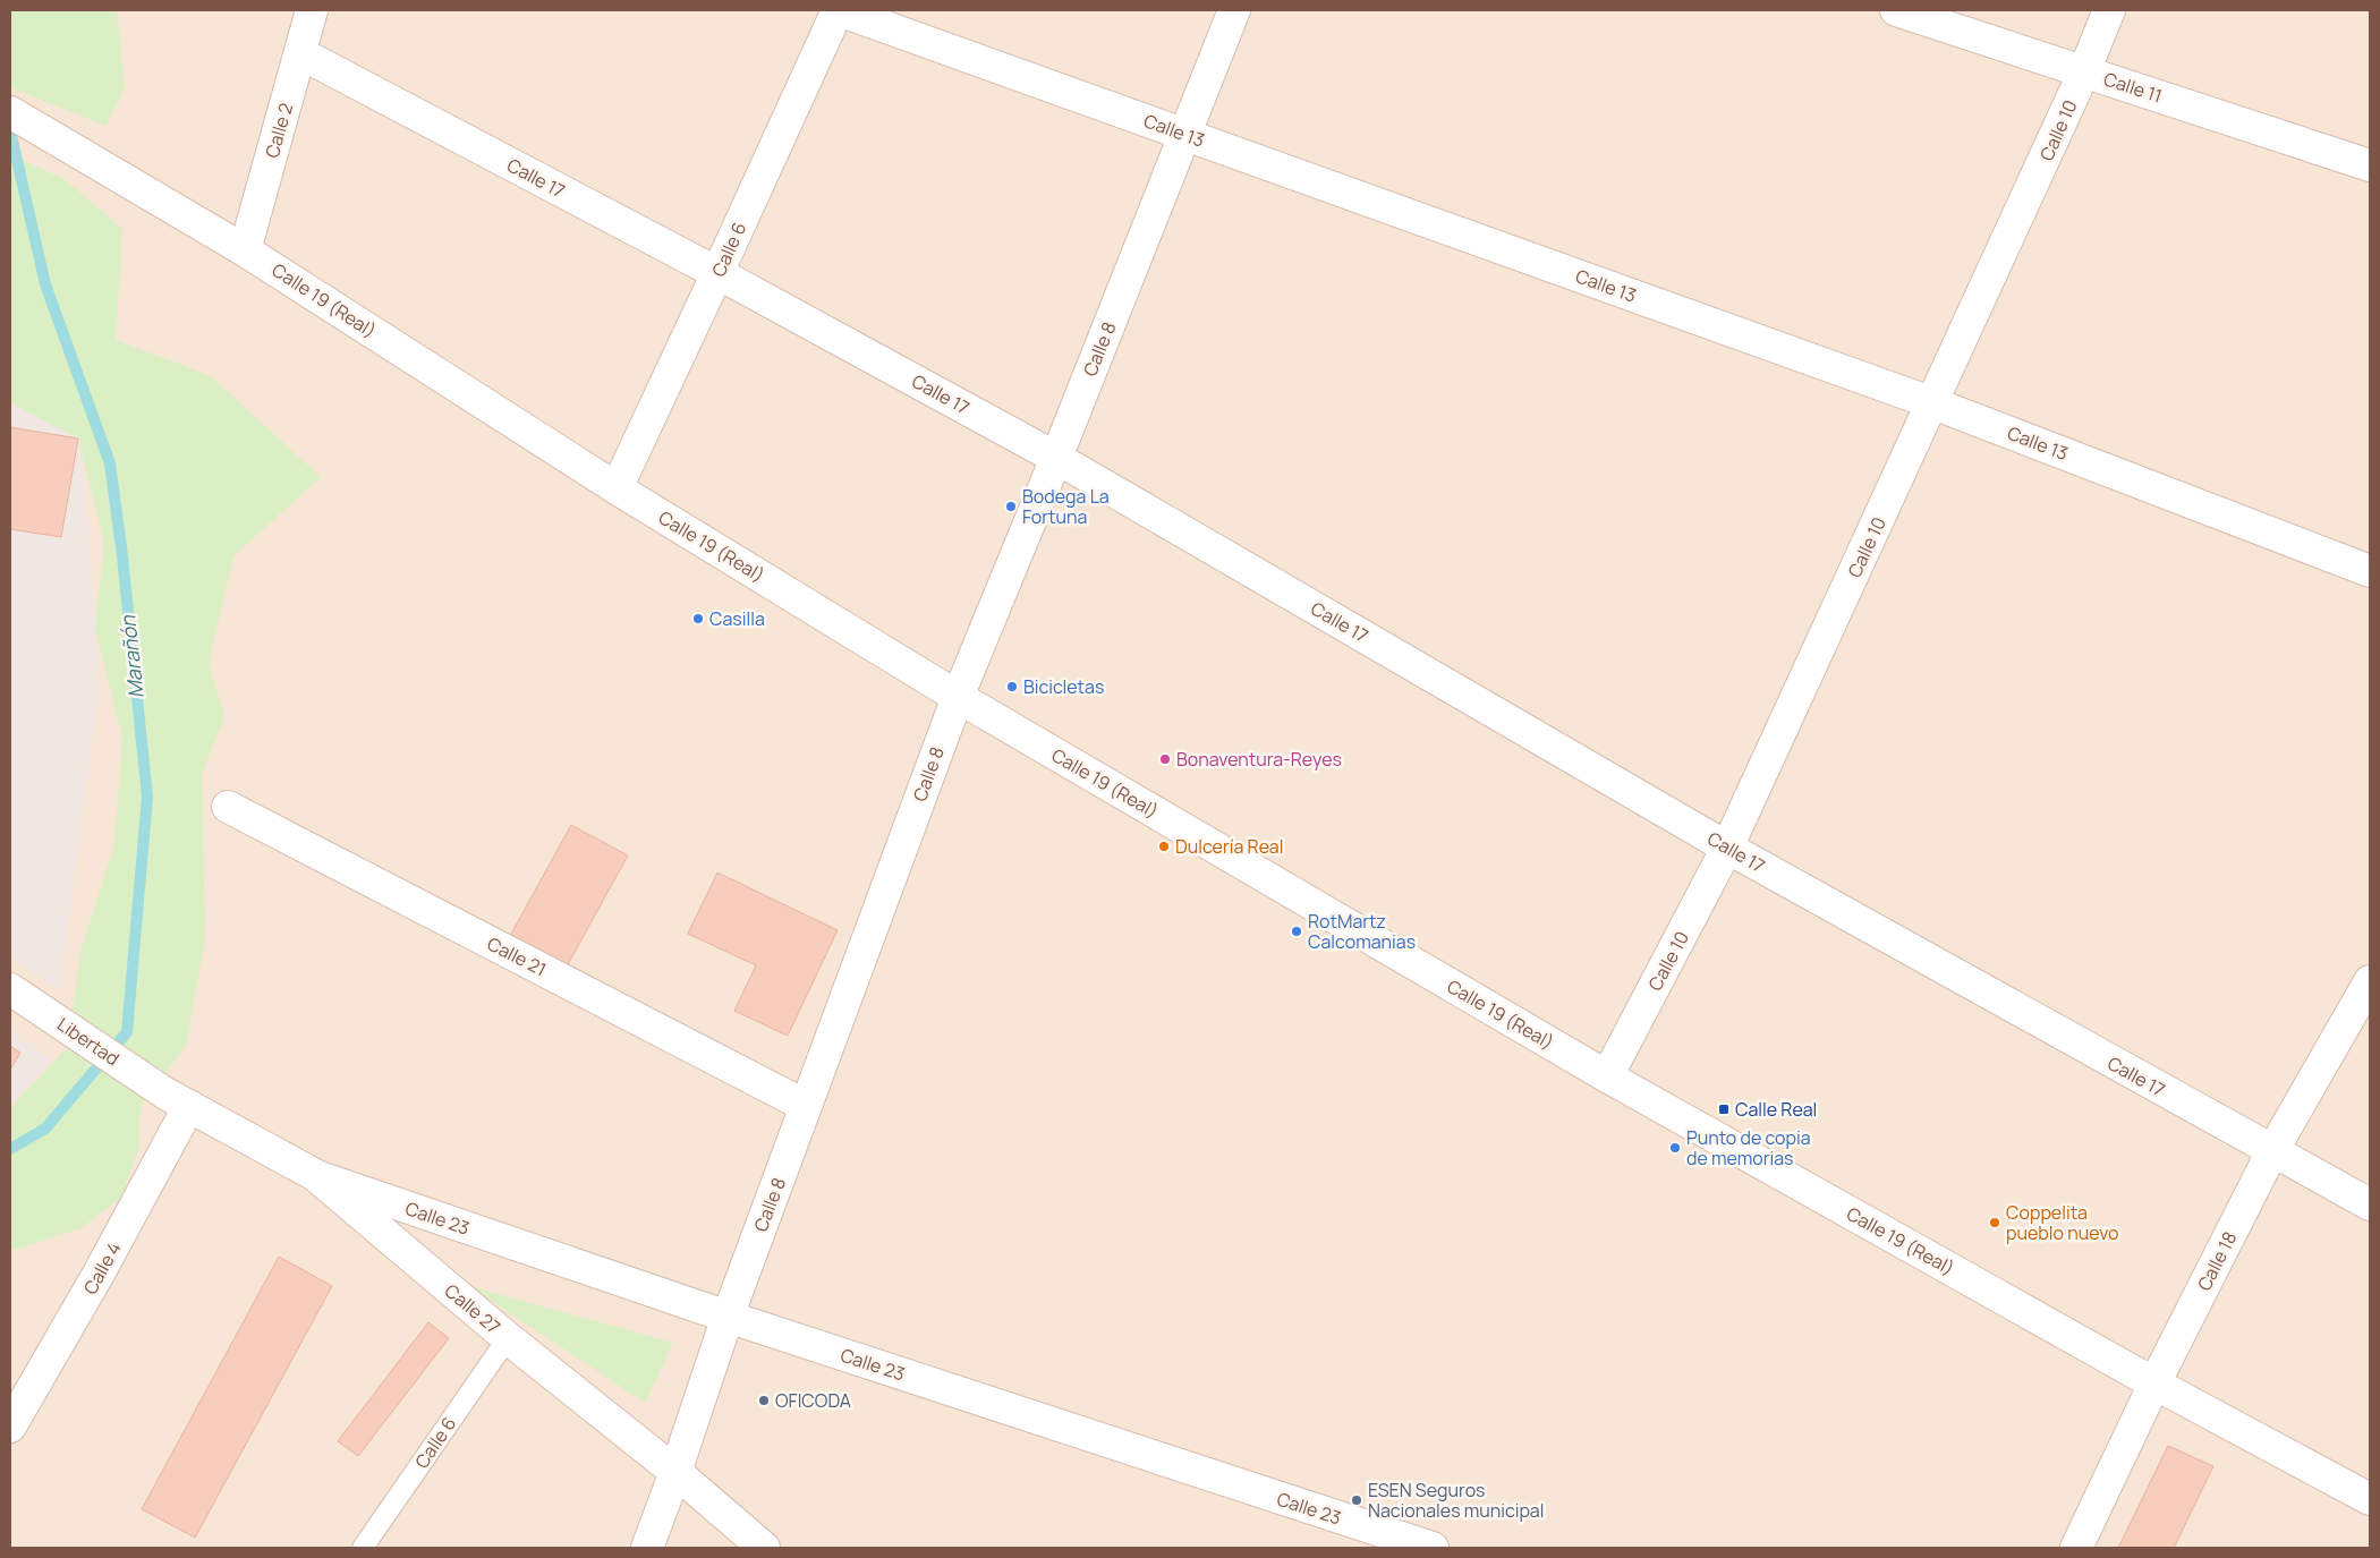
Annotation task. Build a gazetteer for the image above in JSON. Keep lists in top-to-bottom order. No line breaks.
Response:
{"streets":{"street":["Calle 11","Calle 2","Calle 13","Calle 10","Calle 17","Calle 6","Calle 19 (Real)","Calle 8","Calle 21","Libertad","Calle 23","Calle 18","Calle 4","Calle 27"]},"crossings":[["Calle 11","Calle 10"],["Calle 2","Calle 17"],["Calle 2","Calle 19 (Real)"],["Calle 13","Calle 10"],["Calle 13","Calle 6"],["Calle 13","Calle 8"],["Calle 10","Calle 17"],["Calle 10","Calle 19 (Real)"],["Calle 17","Calle 6"],["Calle 17","Calle 8"],["Calle 17","Calle 18"],["Calle 6","Calle 19 (Real)"],["Calle 6","Calle 27"],["Calle 19 (Real)","Calle 8"],["Calle 19 (Real)","Calle 18"],["Calle 8","Calle 21"],["Calle 8","Calle 23"],["Calle 8","Calle 27"],["Libertad","Calle 4"],["Libertad","Calle 27"],["Calle 23","Calle 27"],["Calle 4","Calle 27"]],"water":["Marañón"],"places":{"other":["Bodega La Fortuna","Casilla","Bicicletas","Bonaventura-Reyes","Dulcería Real","RotMartz Calcomanias","Punto de copia de memorias","Coppelita pueblo nuevo","OFICODA","ESEN Seguros Nacionales municipal"],"transit":["Calle Real"]}}
